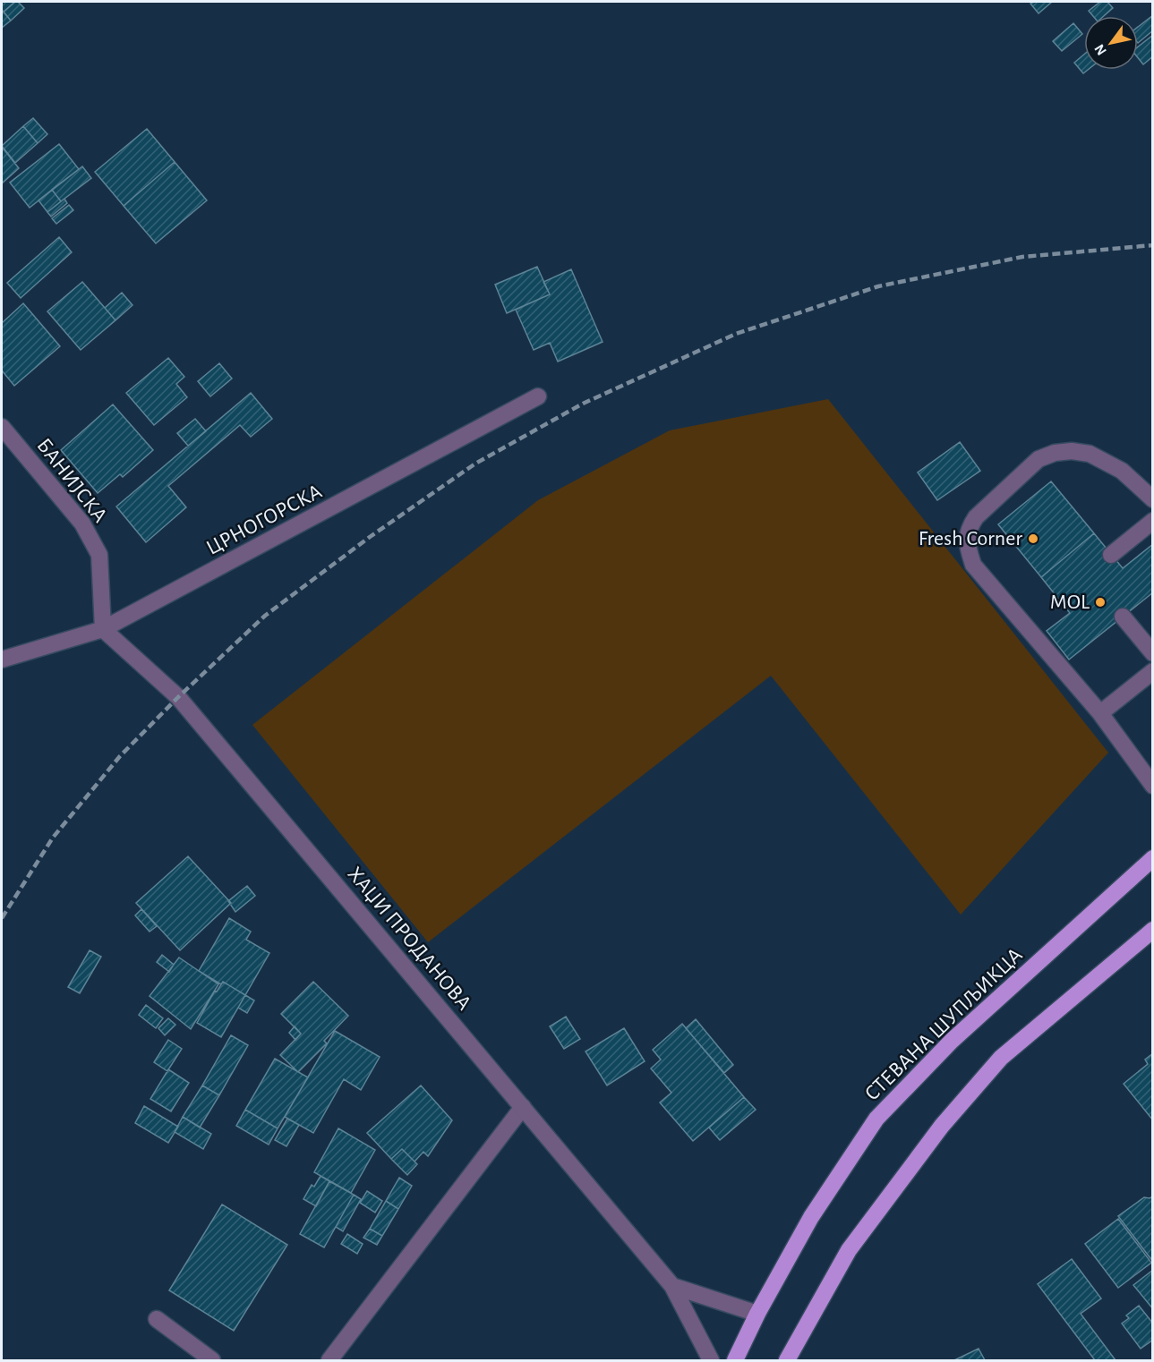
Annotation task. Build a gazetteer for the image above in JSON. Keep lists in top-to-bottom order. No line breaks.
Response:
{"streets":{"main road":["СТЕВАНА ШУПЉИКЦА"],"street":["БАНИЈСКА","ЦРНОГОРСКА","ХАЏИ ПРОДАНОВА"]},"crossings":[["БАНИЈСКА","ЦРНОГОРСКА"],["БАНИЈСКА","ХАЏИ ПРОДАНОВА"],["ЦРНОГОРСКА","ХАЏИ ПРОДАНОВА"]],"places":["Fresh Corner","MOL"],"north":"bottom left"}
